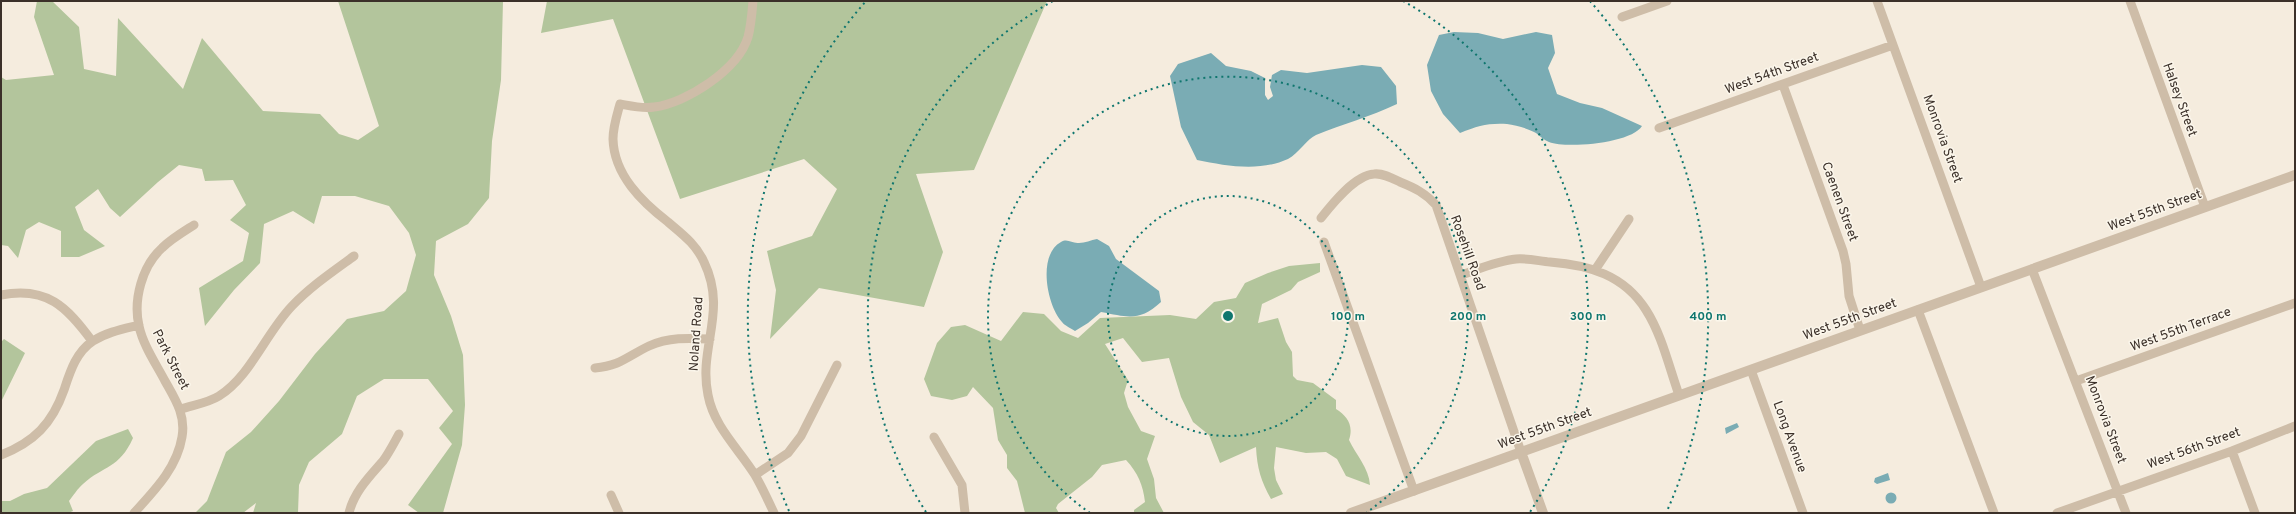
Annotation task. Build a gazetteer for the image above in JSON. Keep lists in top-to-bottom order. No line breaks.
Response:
{"streets":{"street":["West 54th Street","Halsey Street","Monrovia Street","Caenen Street","West 55th Street","Rosehill Road","West 55th Terrace","Noland Road","Park Street","Long Avenue","West 56th Street"]},"crossings":[["West 54th Street","Monrovia Street"],["West 54th Street","Caenen Street"],["Halsey Street","West 55th Street"],["Monrovia Street","West 55th Street"],["Monrovia Street","West 55th Terrace"],["Monrovia Street","West 56th Street"],["Caenen Street","West 55th Street"],["West 55th Street","Rosehill Road"],["West 55th Street","Long Avenue"]],"rings":["100 m","200 m","300 m","400 m"]}
